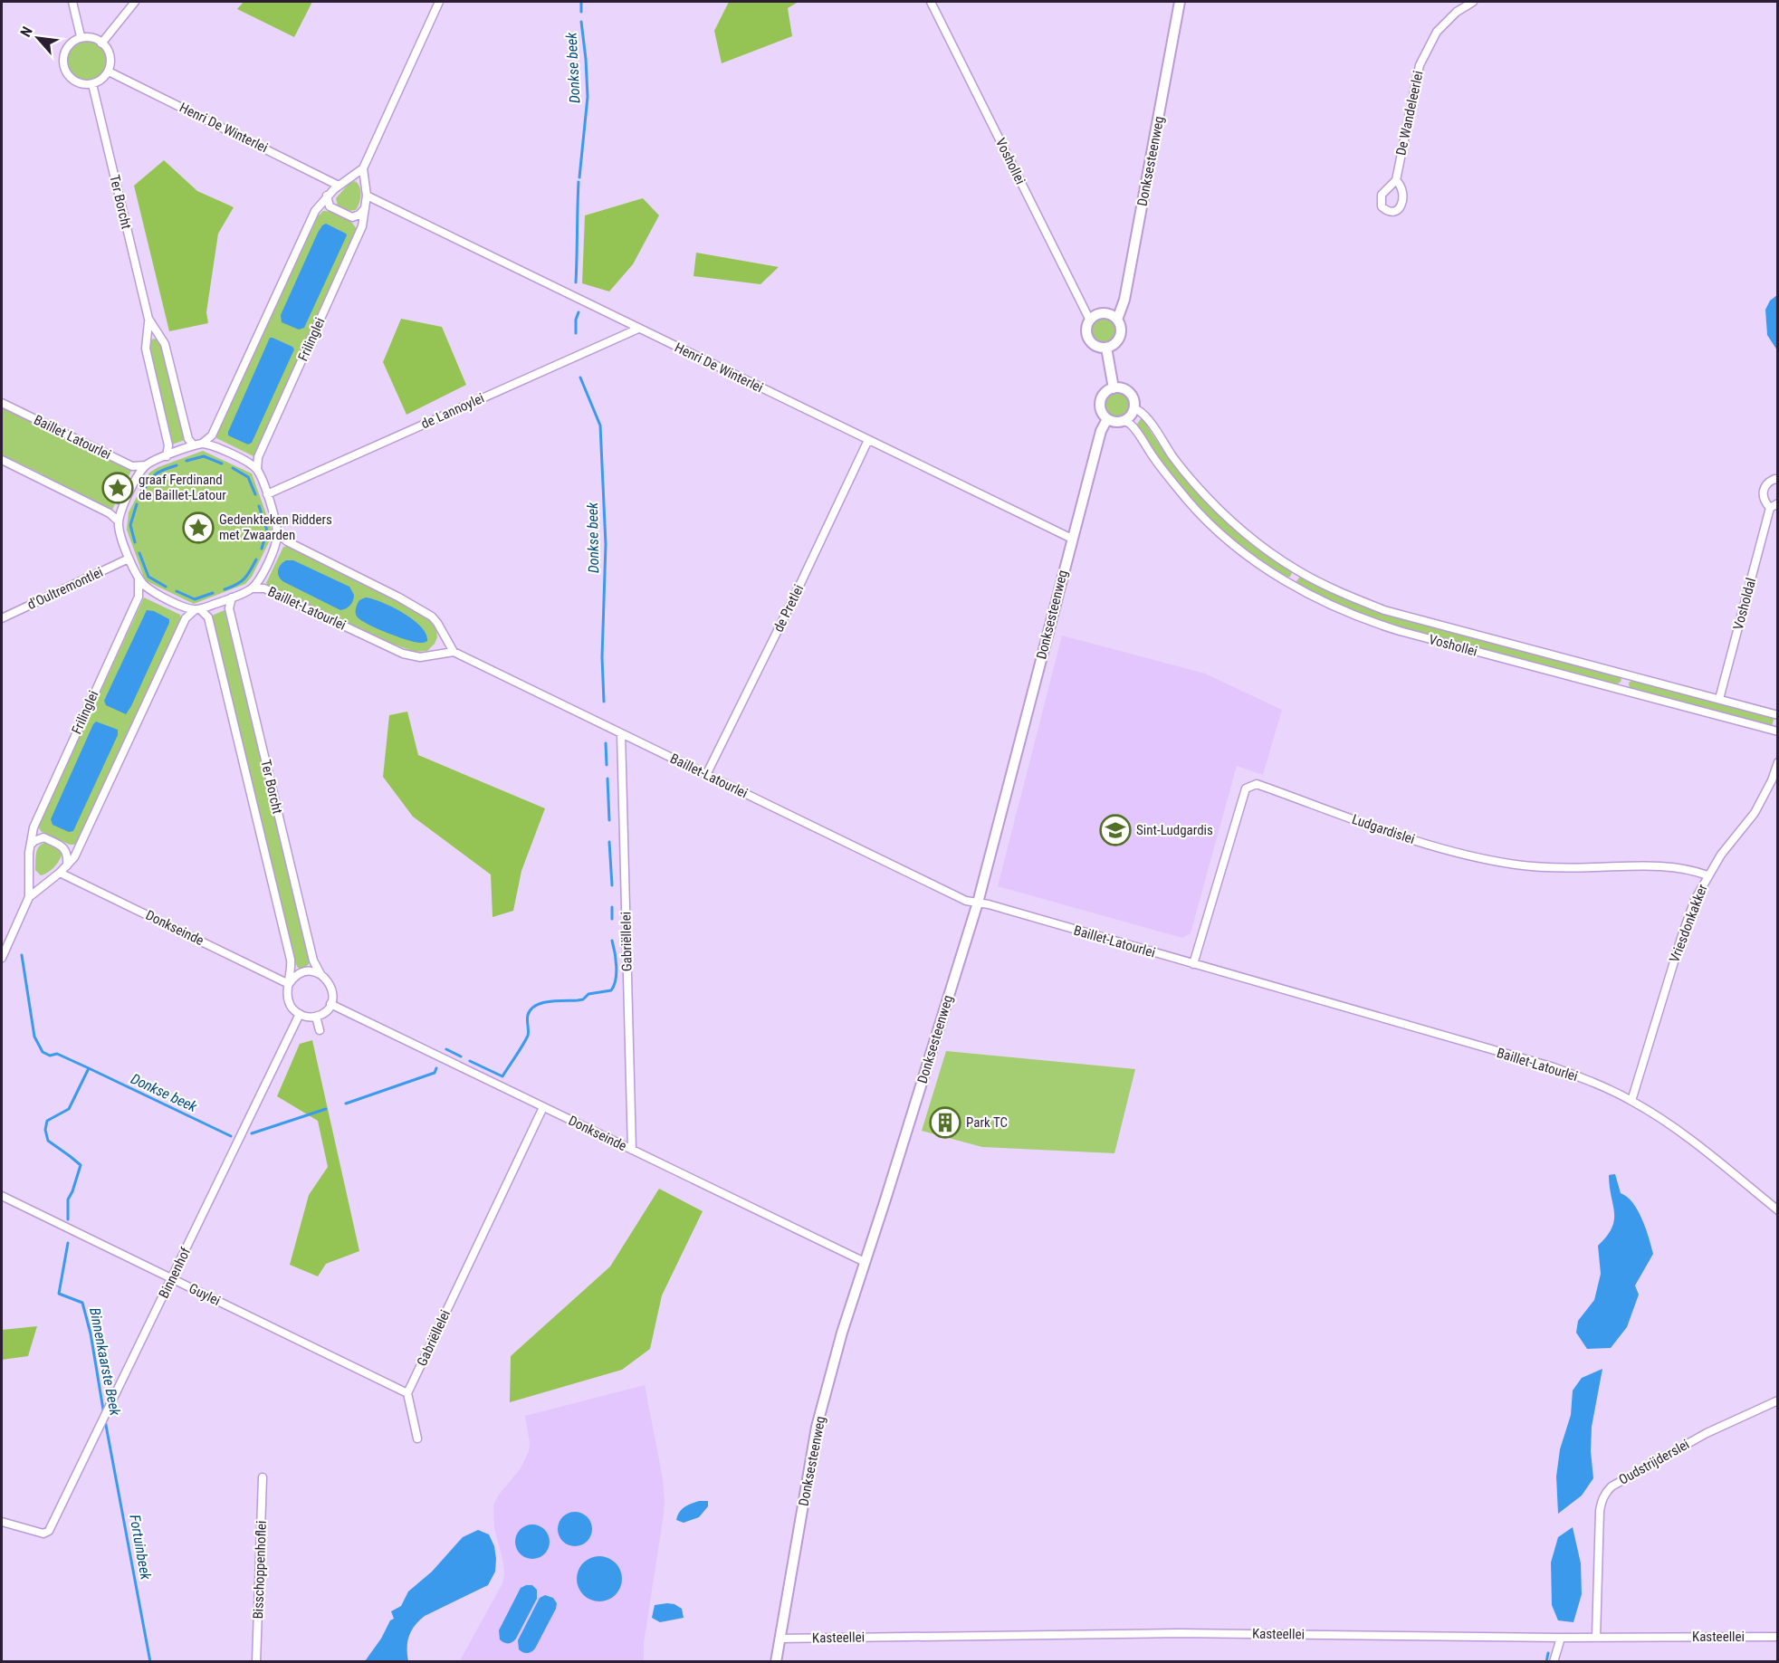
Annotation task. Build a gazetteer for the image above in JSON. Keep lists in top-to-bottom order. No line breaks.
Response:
{"streets":{"street":["De Wandeleerlei","Henri De Winterlei","Voshollei","Donksesteenweg","Ter Borcht","Frilinglei","de Lannoylei","Baillet Latourlei","d'Oultremontlei","Vosholdal","Baillet-Latourlei","de Pretlei","Ludgardislei","Vriesdonkakker","Donkseinde","Gabriëllelei","Binnenhof","Guylei","Oudstrijderslei","Bisschoppenhoflei","Kasteellei"]},"crossings":[["Henri De Winterlei","Donksesteenweg"],["Henri De Winterlei","Ter Borcht"],["Henri De Winterlei","Frilinglei"],["Henri De Winterlei","de Lannoylei"],["Henri De Winterlei","de Pretlei"],["Voshollei","Donksesteenweg"],["Voshollei","Vosholdal"],["Donksesteenweg","Baillet-Latourlei"],["Donksesteenweg","Donkseinde"],["Donksesteenweg","Kasteellei"],["Ter Borcht","Frilinglei"],["Ter Borcht","de Lannoylei"],["Ter Borcht","Baillet Latourlei"],["Ter Borcht","d'Oultremontlei"],["Ter Borcht","Baillet-Latourlei"],["Ter Borcht","Donkseinde"],["Ter Borcht","Binnenhof"],["Frilinglei","de Lannoylei"],["Frilinglei","Baillet Latourlei"],["Frilinglei","d'Oultremontlei"],["Frilinglei","Baillet-Latourlei"],["Frilinglei","Donkseinde"],["de Lannoylei","Baillet Latourlei"],["de Lannoylei","d'Oultremontlei"],["de Lannoylei","Baillet-Latourlei"],["Baillet Latourlei","d'Oultremontlei"],["Baillet Latourlei","Baillet-Latourlei"],["d'Oultremontlei","Baillet-Latourlei"],["Baillet-Latourlei","de Pretlei"],["Baillet-Latourlei","Ludgardislei"],["Baillet-Latourlei","Vriesdonkakker"],["Baillet-Latourlei","Gabriëllelei"],["Ludgardislei","Vriesdonkakker"],["Donkseinde","Gabriëllelei"],["Donkseinde","Binnenhof"],["Gabriëllelei","Guylei"],["Binnenhof","Guylei"],["Oudstrijderslei","Kasteellei"]],"water":["Donkse beek","Binnenkaarste Beek","Fortuinbeek"],"places":{"place":["graaf Ferdinand de Baillet-Latour","Gedenkteken Ridders met Zwaarden"],"school or university":["Sint-Ludgardis"],"building":["Park TC"]},"north":"top left"}
